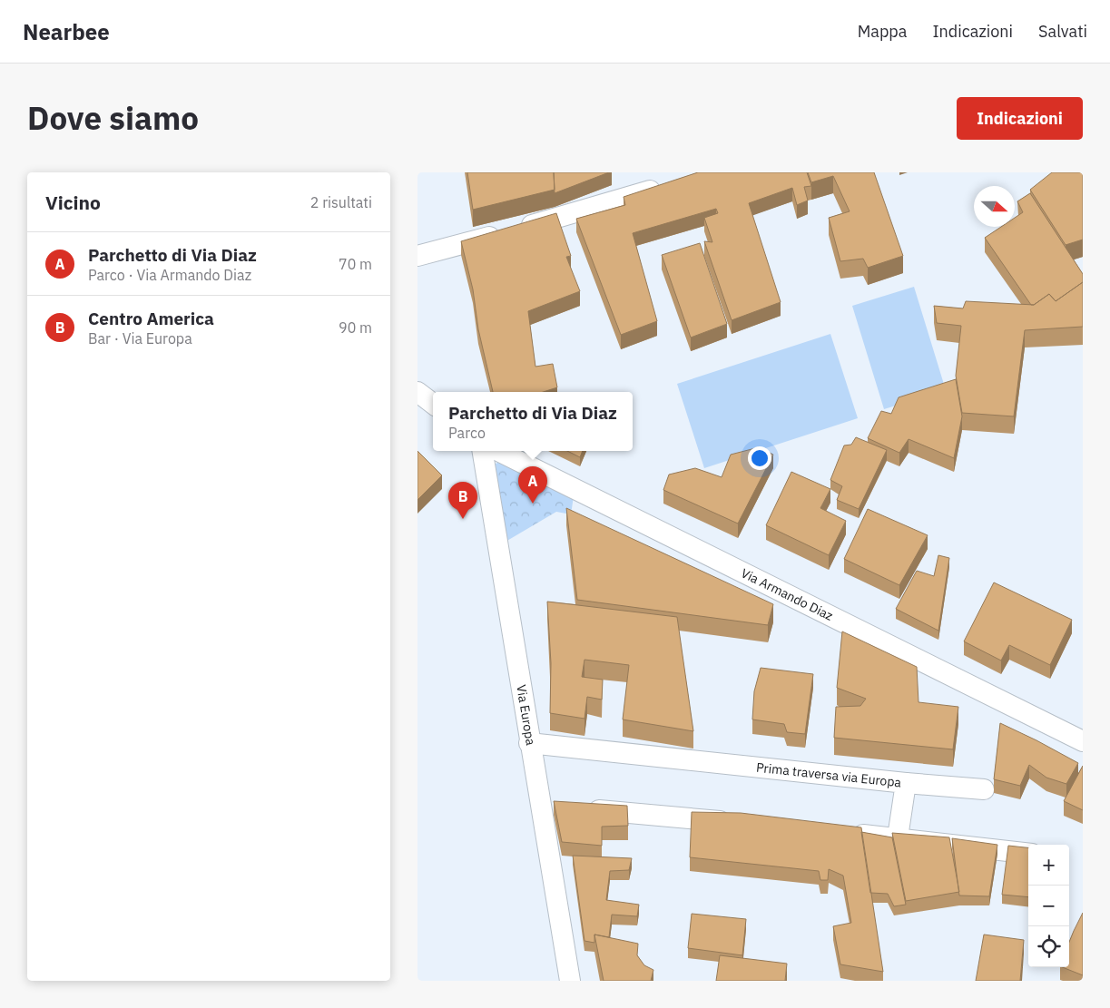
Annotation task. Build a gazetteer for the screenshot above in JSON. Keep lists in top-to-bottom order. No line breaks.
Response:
{"streets":{"street":["Via Armando Diaz","Via Europa","Prima traversa via Europa"]},"crossings":[["Via Europa","Prima traversa via Europa"]],"north":"right","page":{"header":"Nearbee","nav":["Mappa","Indicazioni","Salvati"],"title":"Dove siamo","buttons":"Indicazioni","heading":["Vicino","2 risultati"],"list":[{"mark":"A","name":"Parchetto di Via Diaz","note":"Parco · Via Armando Diaz","value":"70 m"},{"mark":"B","name":"Centro America","note":"Bar · Via Europa","value":"90 m"}],"popup":["Parchetto di Via Diaz","Parco"],"pins":["A","B"],"map_buttons":["+","−"]}}
